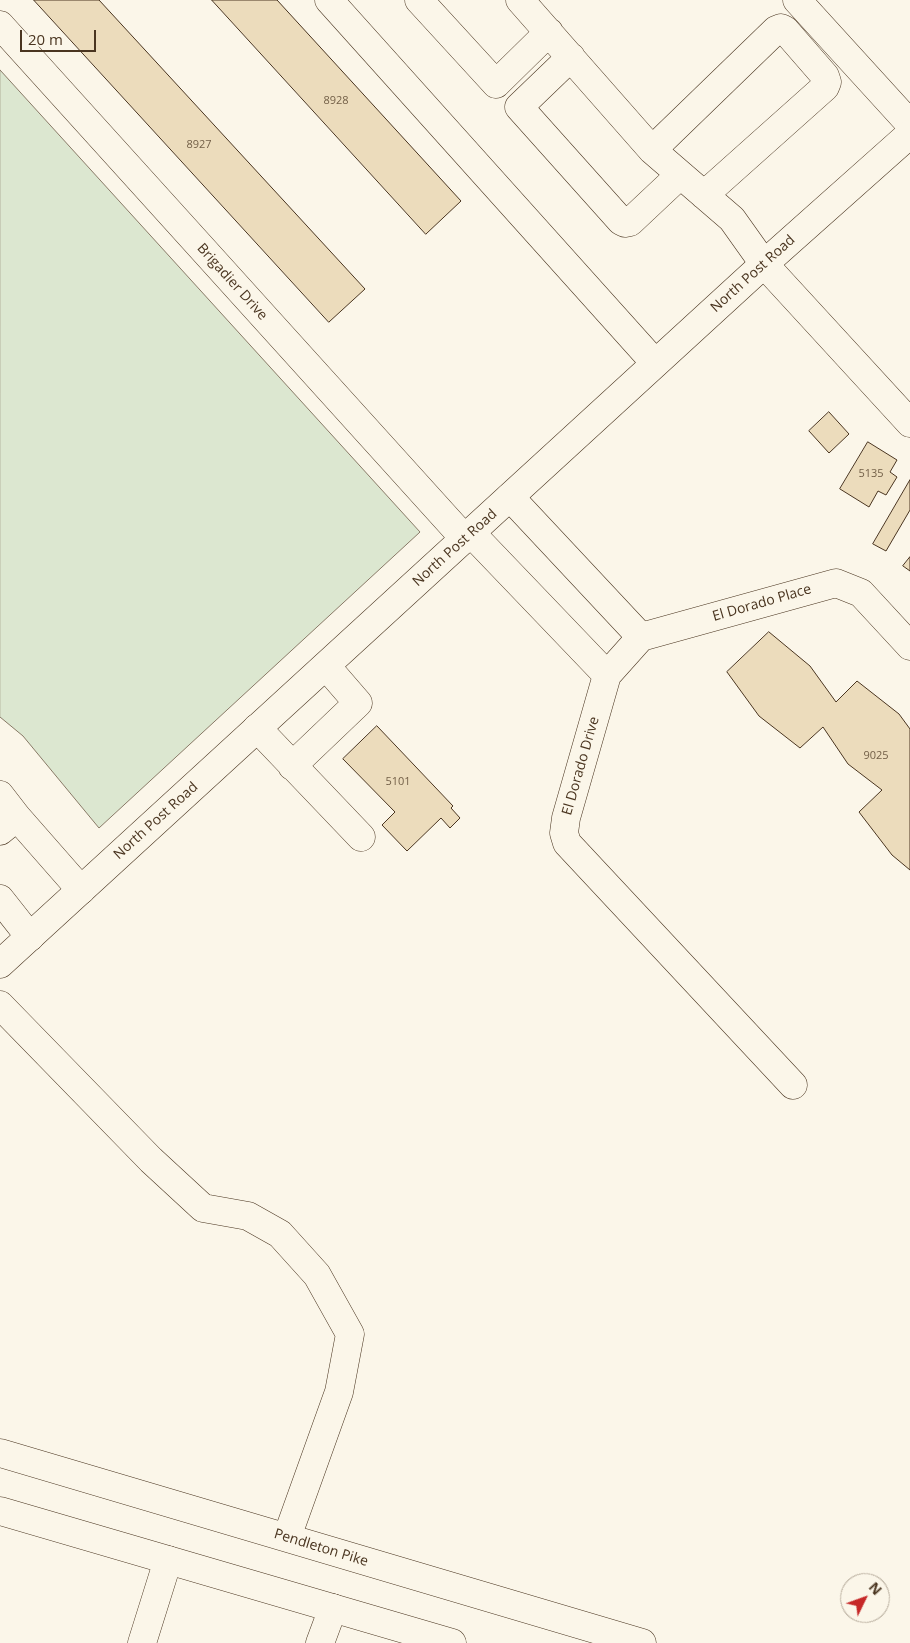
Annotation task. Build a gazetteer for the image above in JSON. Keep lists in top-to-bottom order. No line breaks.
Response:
{"streets":{"street":["North Post Road","Brigadier Drive","El Dorado Place","El Dorado Drive","Pendleton Pike"]},"crossings":[["North Post Road","Brigadier Drive"]],"house_numbers":["8928","8927","5135","9025","5101"],"scale_bar":"20 m","north":"top right"}
